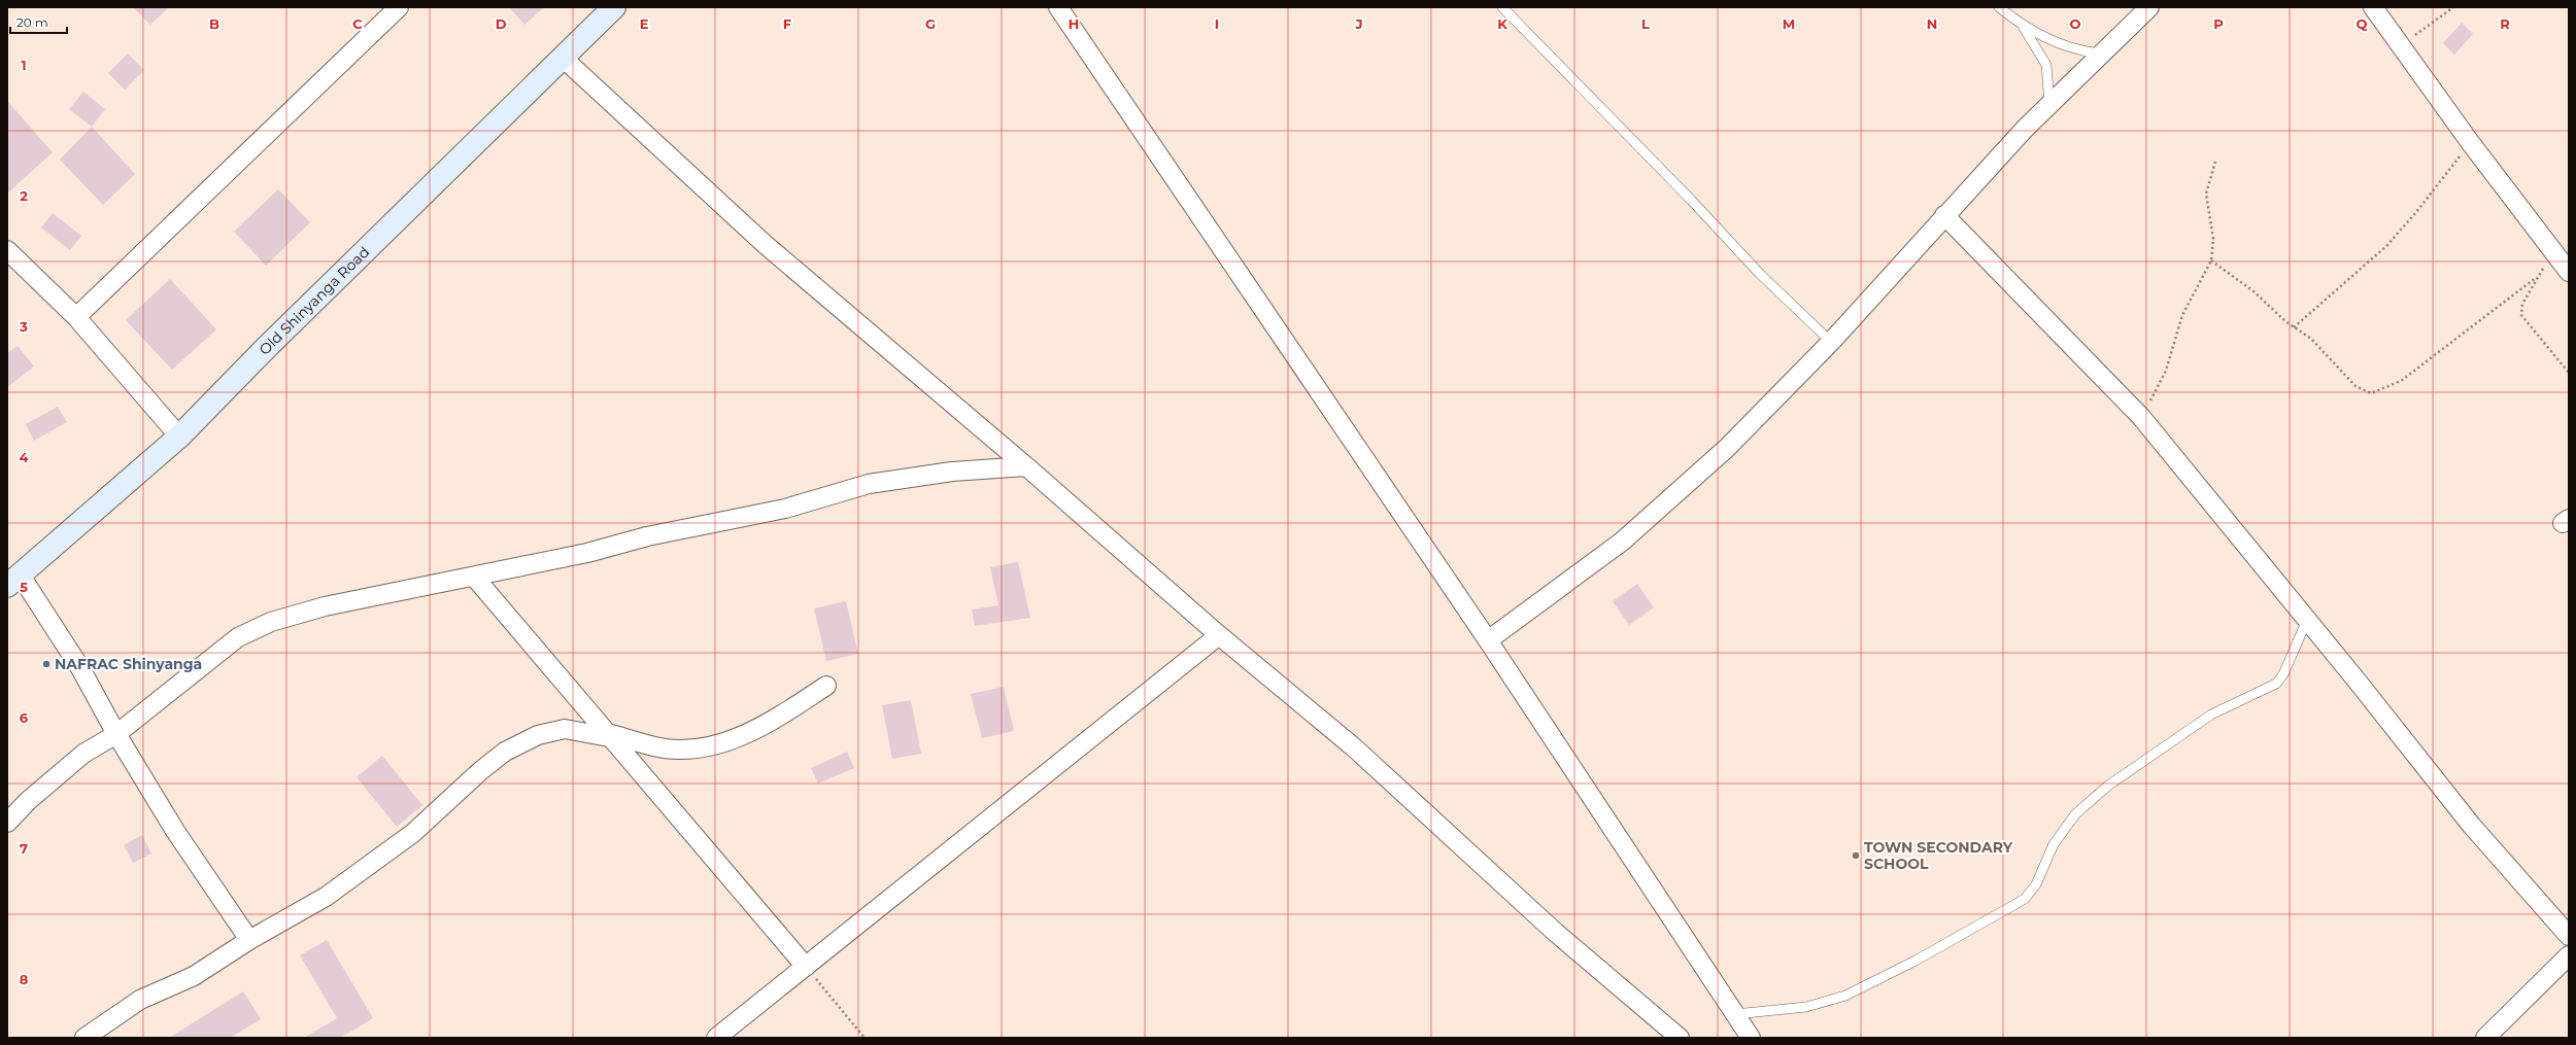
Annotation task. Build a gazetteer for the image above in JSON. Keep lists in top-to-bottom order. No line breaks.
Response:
{"streets":{"main road":["Old Shinyanga Road"]},"places":["NAFRAC Shinyanga","TOWN SECONDARY SCHOOL"],"scale_bar":"20 m","grid":{"columns":["B","C","D","E","F","G","H","I","J","K","L","M","N","O","P","Q","R"],"rows":["1","2","3","4","5","6","7","8"]}}
